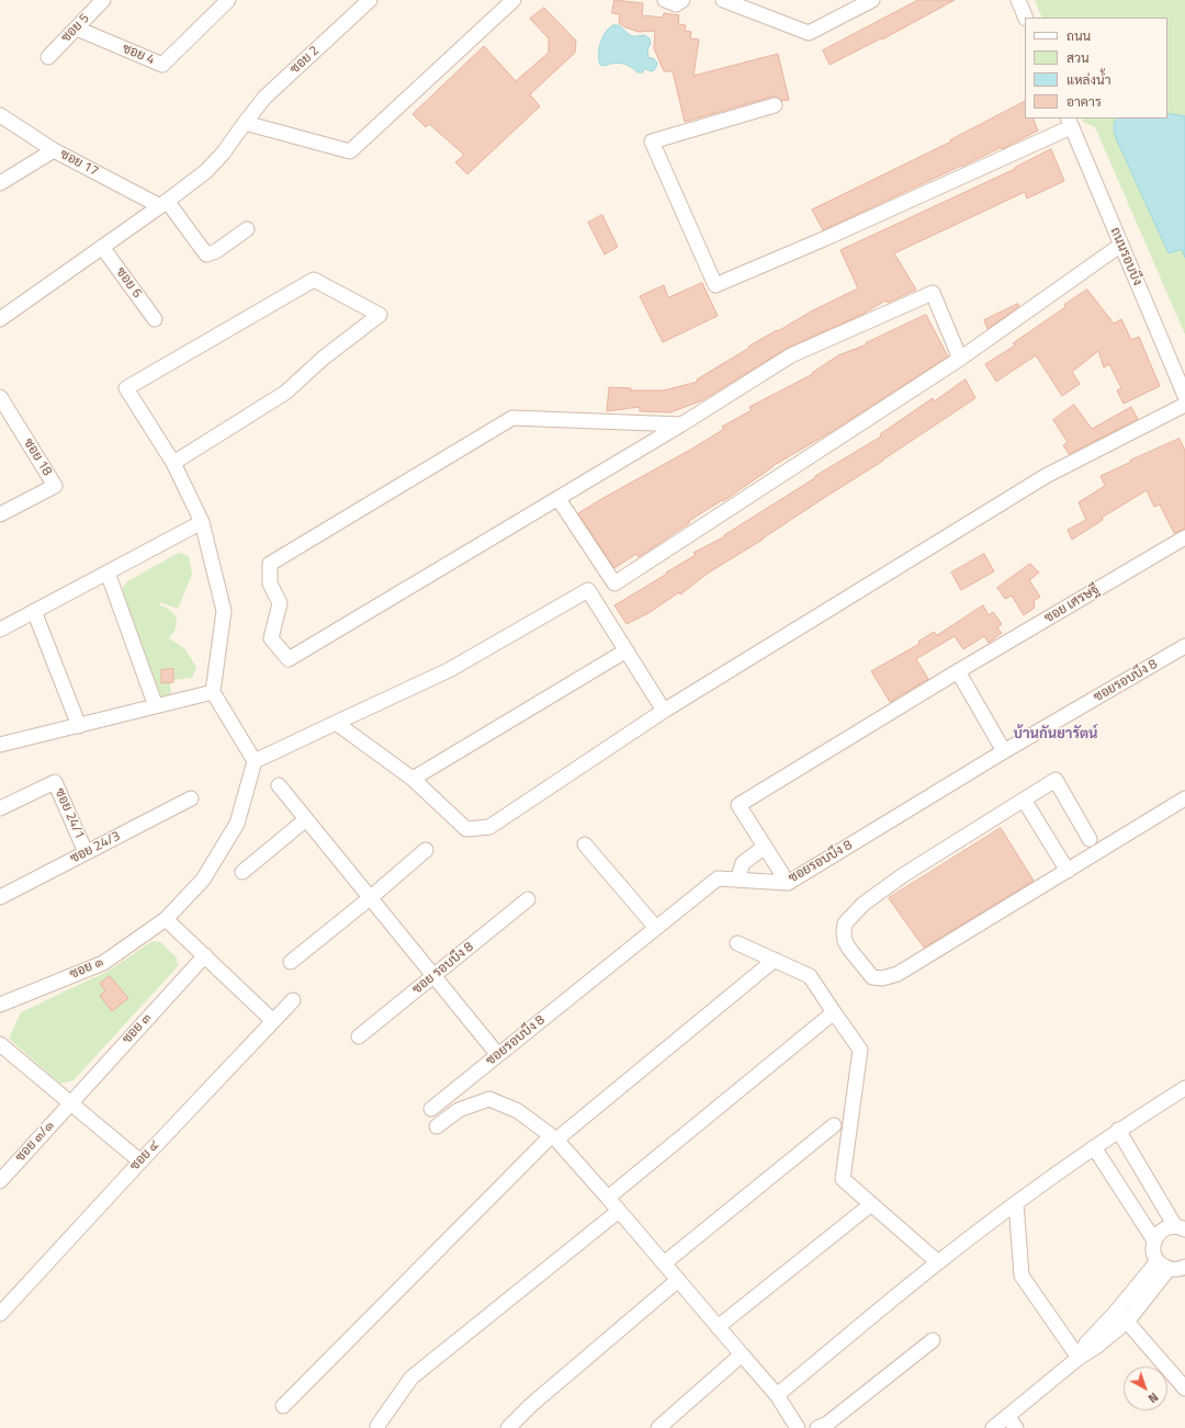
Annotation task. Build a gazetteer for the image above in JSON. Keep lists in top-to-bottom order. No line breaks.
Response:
{"streets":{"street":["ซอย 5","ซอย 4","ซอย 2","ซอย 17","ถนนรอบบึง","ซอย 6","ซอย 18","ซอย เศรษฐี","ซอยรอบบึง 8","ซอย 24/1","ซอย 24/3","ซอย ๑","ซอย รอบบึง 8","ซอย ๓","ซอย ๓/๑","ซอย ๔"]},"crossings":[["ซอย 5","ซอย 4"],["ซอย 2","ซอย 17"],["ซอย 2","ซอย 6"],["ซอย 24/1","ซอย 24/3"],["ซอย ๓","ซอย ๓/๑"]],"districts":["บ้านกันยารัตน์"],"legend":["ถนน","สวน","แหล่งน้ำ","อาคาร"],"north":"bottom right"}
